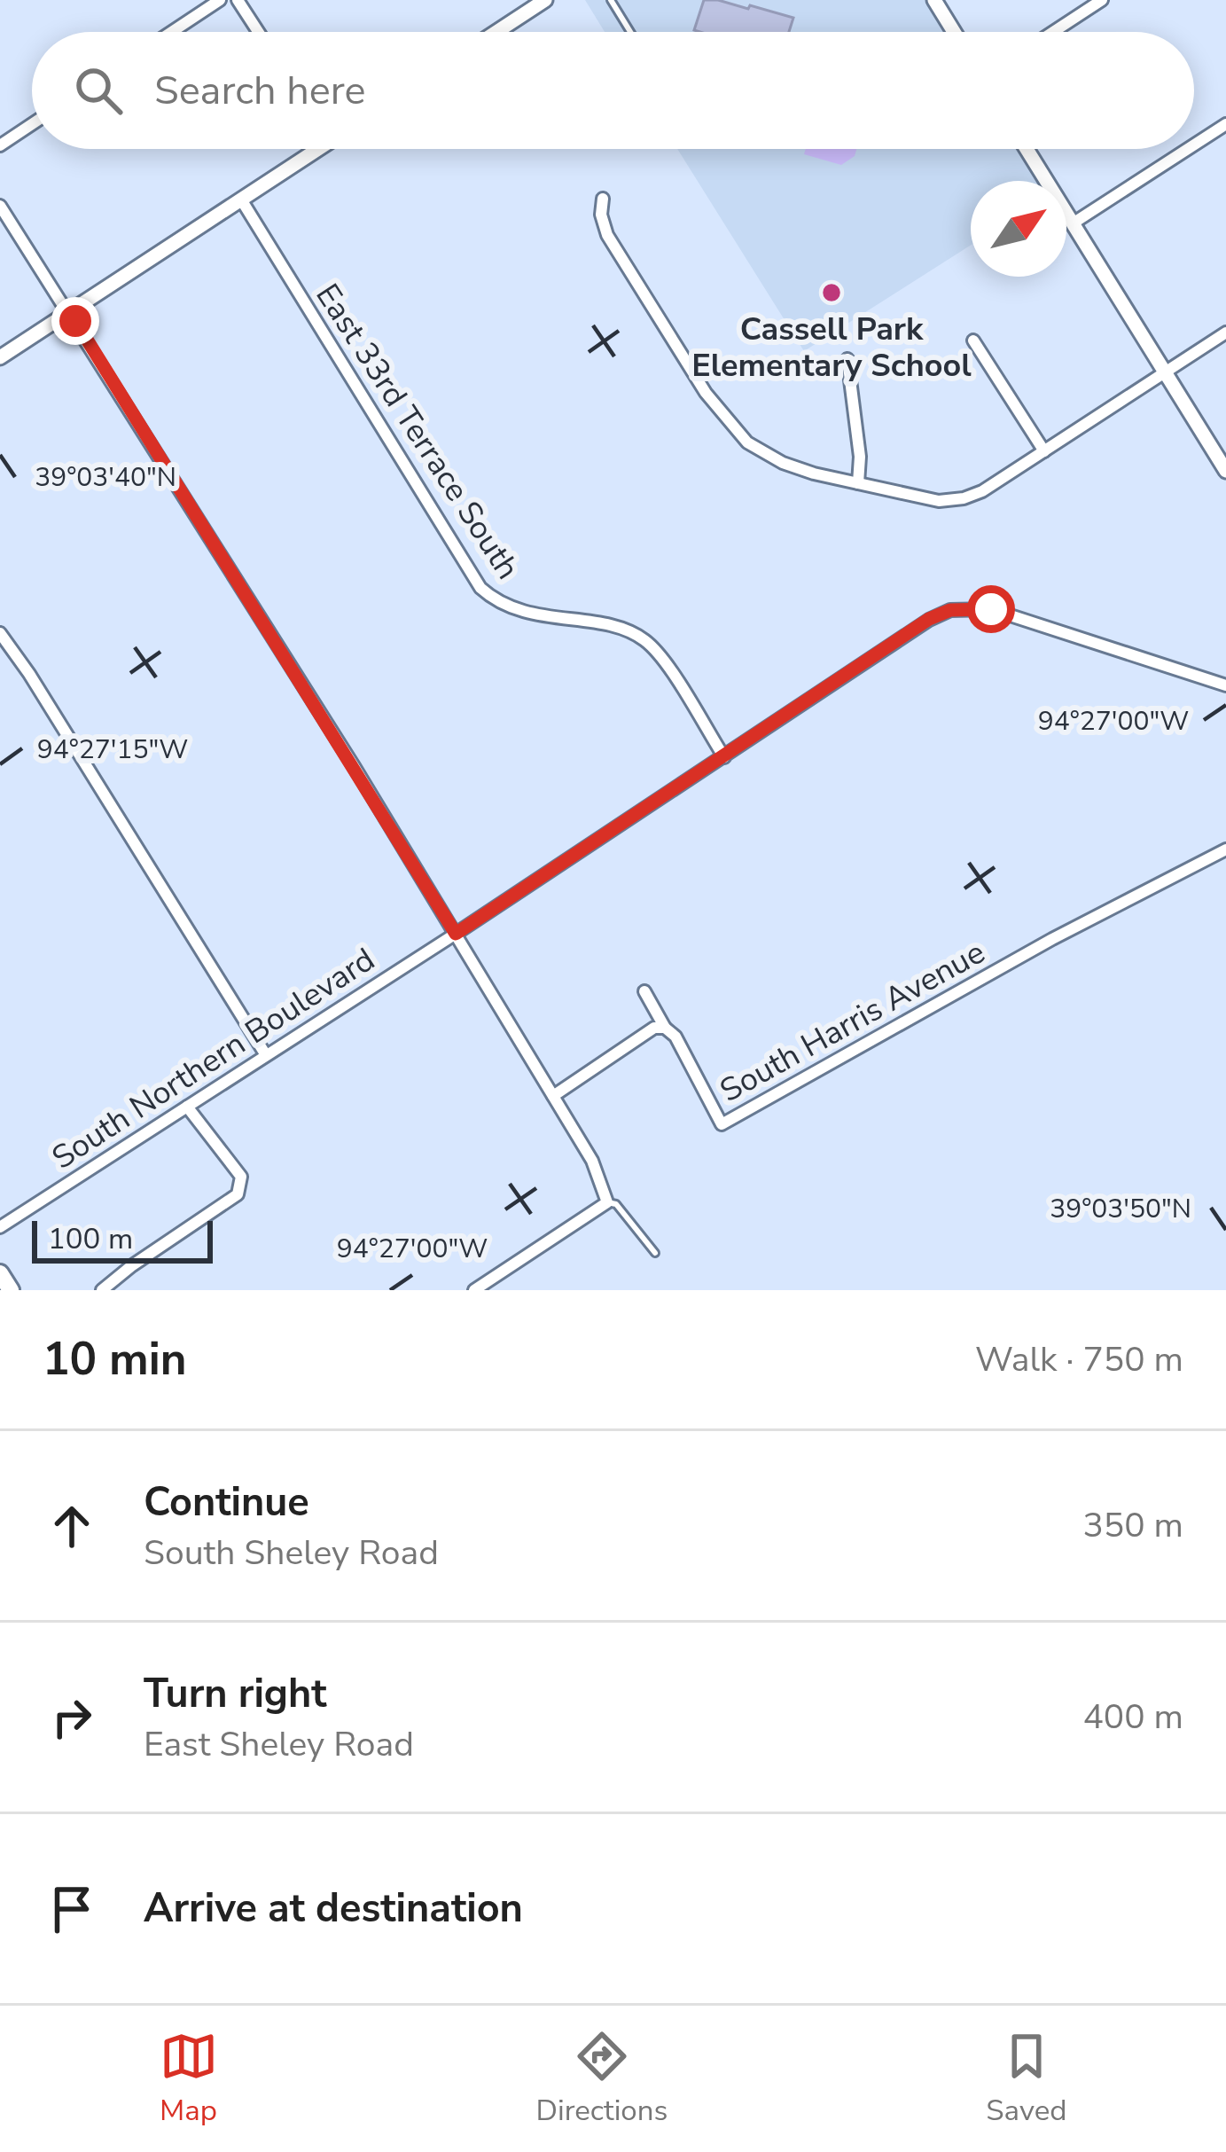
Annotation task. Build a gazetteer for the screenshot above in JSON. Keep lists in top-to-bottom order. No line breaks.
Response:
{"streets":{"street":["East 33rd Terrace South","South Harris Avenue","South Northern Boulevard"]},"crossings":[["East 33rd Terrace South","South Northern Boulevard"]],"places":["Cassell Park Elementary School"],"scale_bar":"100 m","north":"top right","page":{"search":"Search here","scale":"100 m","heading":["10 min","Walk · 750 m"],"list":[["Continue","South Sheley Road","350 m"],["Turn right","East Sheley Road","400 m"],"Arrive at destination"],"nav":["Map","Directions","Saved"]},"coordinates":["39°03'40\"N","94°27'00\"W","94°27'15\"W","39°03'50\"N"]}
